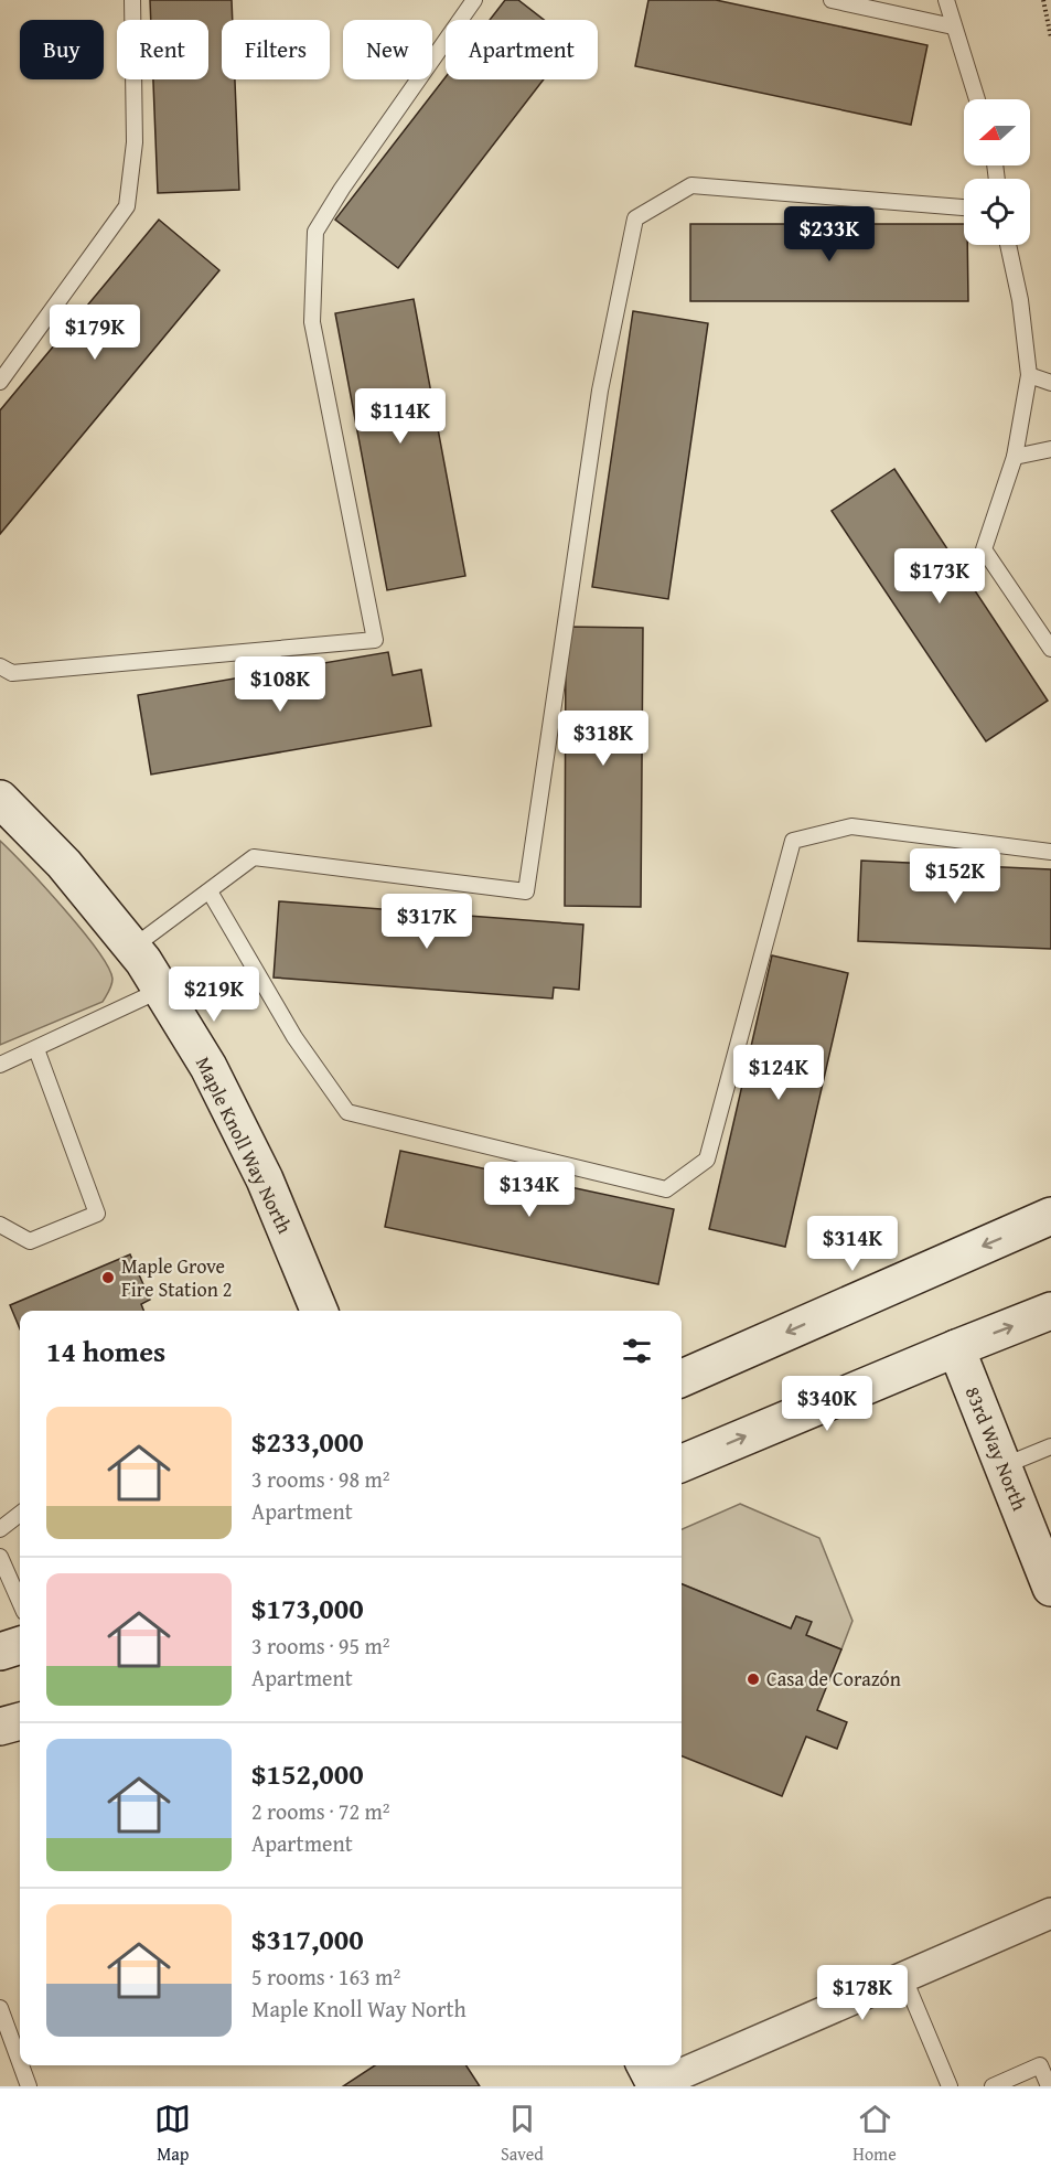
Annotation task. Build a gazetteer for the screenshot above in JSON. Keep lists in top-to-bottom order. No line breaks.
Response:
{"streets":{"street":["Maple Knoll Way North","83rd Way North"]},"places":["Maple Grove Fire Station 2","Casa de Corazón"],"north":"left","page":{"chip":["Buy","Rent","Filters","New","Apartment"],"price":["$233K","$179K","$114K","$173K","$108K","$318K","$152K","$317K","$219K","$124K","$134K","$314K","$340K","$178K"],"heading":"14 homes","list":[{"name":"$233,000","note":"3 rooms · 98 m² · Apartment"},{"name":"$173,000","note":"3 rooms · 95 m² · Apartment"},{"name":"$152,000","note":"2 rooms · 72 m² · Apartment"},{"name":"$317,000","note":"5 rooms · 163 m² · Maple Knoll Way North"}],"tabs":["Map","Saved","Home"]}}
